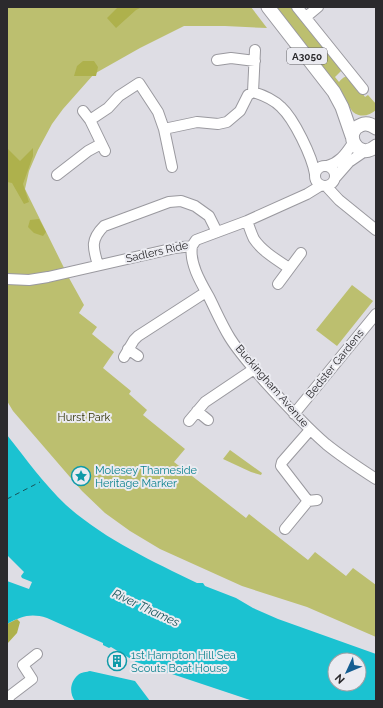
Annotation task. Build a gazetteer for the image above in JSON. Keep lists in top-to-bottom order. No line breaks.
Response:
{"streets":{"main road":["A3050"],"street":["Sadlers Ride","Bedster Gardens","Buckingham Avenue"]},"crossings":[["Sadlers Ride","Buckingham Avenue"],["Bedster Gardens","Buckingham Avenue"]],"water":["River Thames"],"parks":["Hurst Park"],"places":{"place":["Molesey Thameside Heritage Marker"],"building":["1st Hampton Hill Sea Scouts Boat House"]},"north":"bottom left"}
